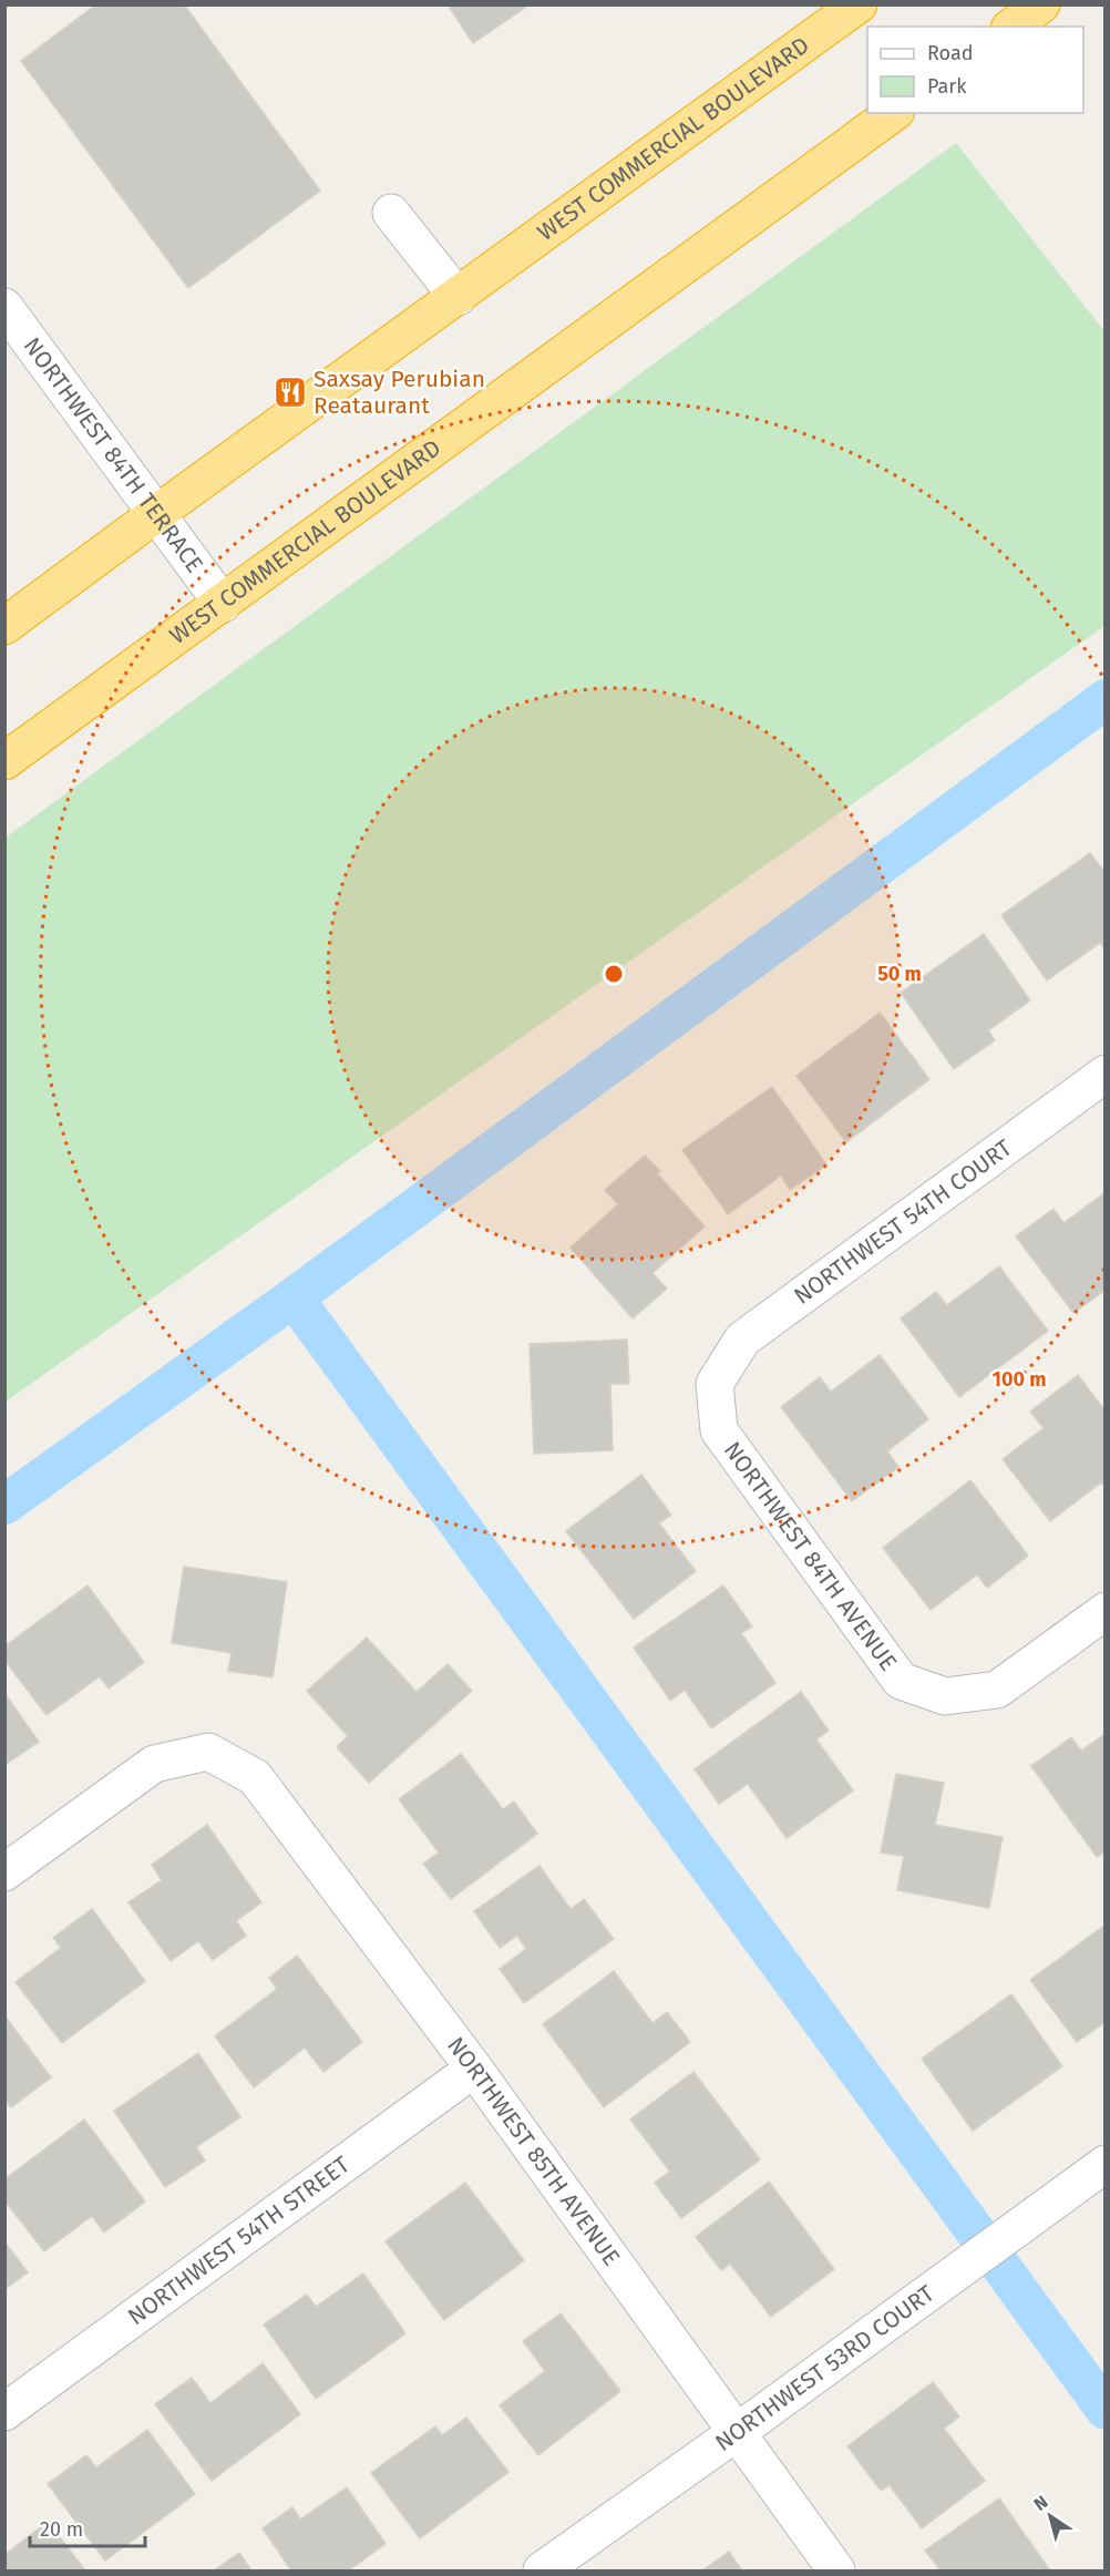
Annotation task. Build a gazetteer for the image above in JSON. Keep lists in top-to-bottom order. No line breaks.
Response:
{"streets":{"highway":["WEST COMMERCIAL BOULEVARD"],"street":["NORTHWEST 84TH TERRACE","NORTHWEST 54TH COURT","NORTHWEST 84TH AVENUE","NORTHWEST 85TH AVENUE","NORTHWEST 54TH STREET","NORTHWEST 53RD COURT"]},"crossings":[["WEST COMMERCIAL BOULEVARD","NORTHWEST 84TH TERRACE"],["NORTHWEST 54TH COURT","NORTHWEST 84TH AVENUE"],["NORTHWEST 85TH AVENUE","NORTHWEST 54TH STREET"],["NORTHWEST 85TH AVENUE","NORTHWEST 53RD COURT"]],"places":{"restaurant":["Saxsay Perubian Reataurant"]},"legend":["Road","Park"],"scale_bar":"20 m","north":"top left","rings":["50 m","100 m"]}
